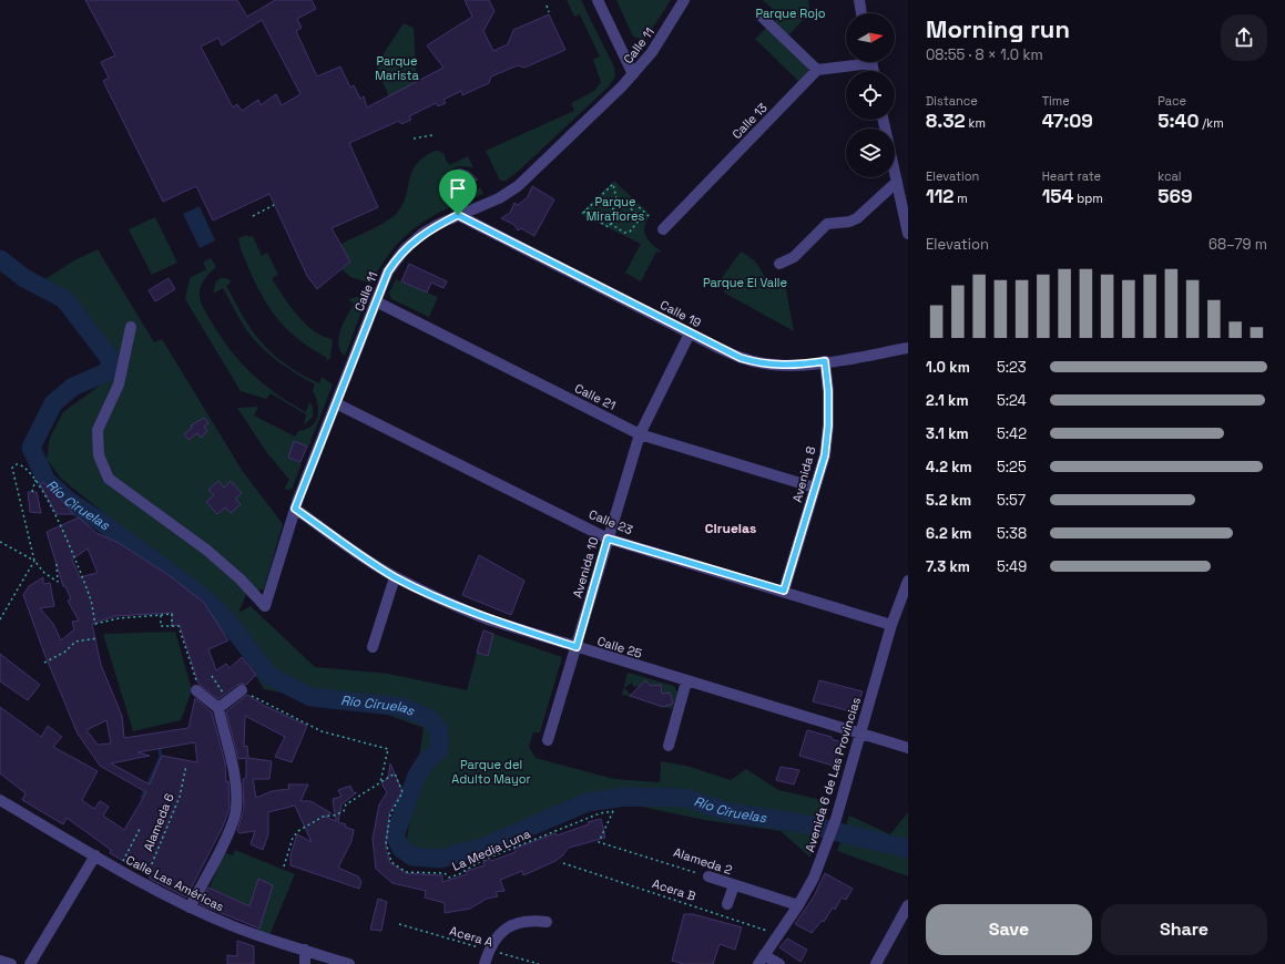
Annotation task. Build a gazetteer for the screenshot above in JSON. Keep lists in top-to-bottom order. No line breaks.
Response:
{"streets":{"street":["Calle 11","Calle 13","Calle 19","Calle 21","Avenida 8","Calle 23","Avenida 10","Calle 25","Avenida 6 de Las Provincias","Alameda 2","Calle Las Américas"],"path":["Alameda 6","La Media Luna","Acera B","Acera A"]},"crossings":[["Calle 11","Calle 19"],["Calle 11","Calle 21"],["Calle 11","Calle 23"],["Calle 11","Calle 25"],["Calle 19","Avenida 8"],["Calle 19","Avenida 10"],["Calle 21","Avenida 8"],["Calle 21","Avenida 10"],["Avenida 8","Calle 23"],["Calle 23","Avenida 10"],["Calle 23","Avenida 6 de Las Provincias"],["Avenida 10","Calle 25"],["Calle 25","Avenida 6 de Las Provincias"],["Avenida 6 de Las Provincias","Alameda 2"],["Avenida 6 de Las Provincias","Acera B"],["Alameda 6","Calle Las Américas"],["La Media Luna","Alameda 2"]],"districts":["Ciruelas"],"water":["Río Ciruelas"],"parks":["Parque Rojo","Parque Marista","Parque Miraflores","Parque El Valle","Parque del Adulto Mayor"],"north":"right","page":{"heading":["Morning run","08:55 · 8 × 1.0 km"],"stats":[["Distance","8.32 km"],["Time","47:09"],["Pace","5:40 /km"],["Elevation","112 m"],["Heart rate","154 bpm"],["kcal","569"]],"chart":["Elevation","68–79 m"],"list":[{"name":"1.0 km","note":"5:23"},{"name":"2.1 km","note":"5:24"},{"name":"3.1 km","note":"5:42"},{"name":"4.2 km","note":"5:25"},{"name":"5.2 km","note":"5:57"},{"name":"6.2 km","note":"5:38"},{"name":"7.3 km","note":"5:49"}],"buttons":["Save","Share"]}}
